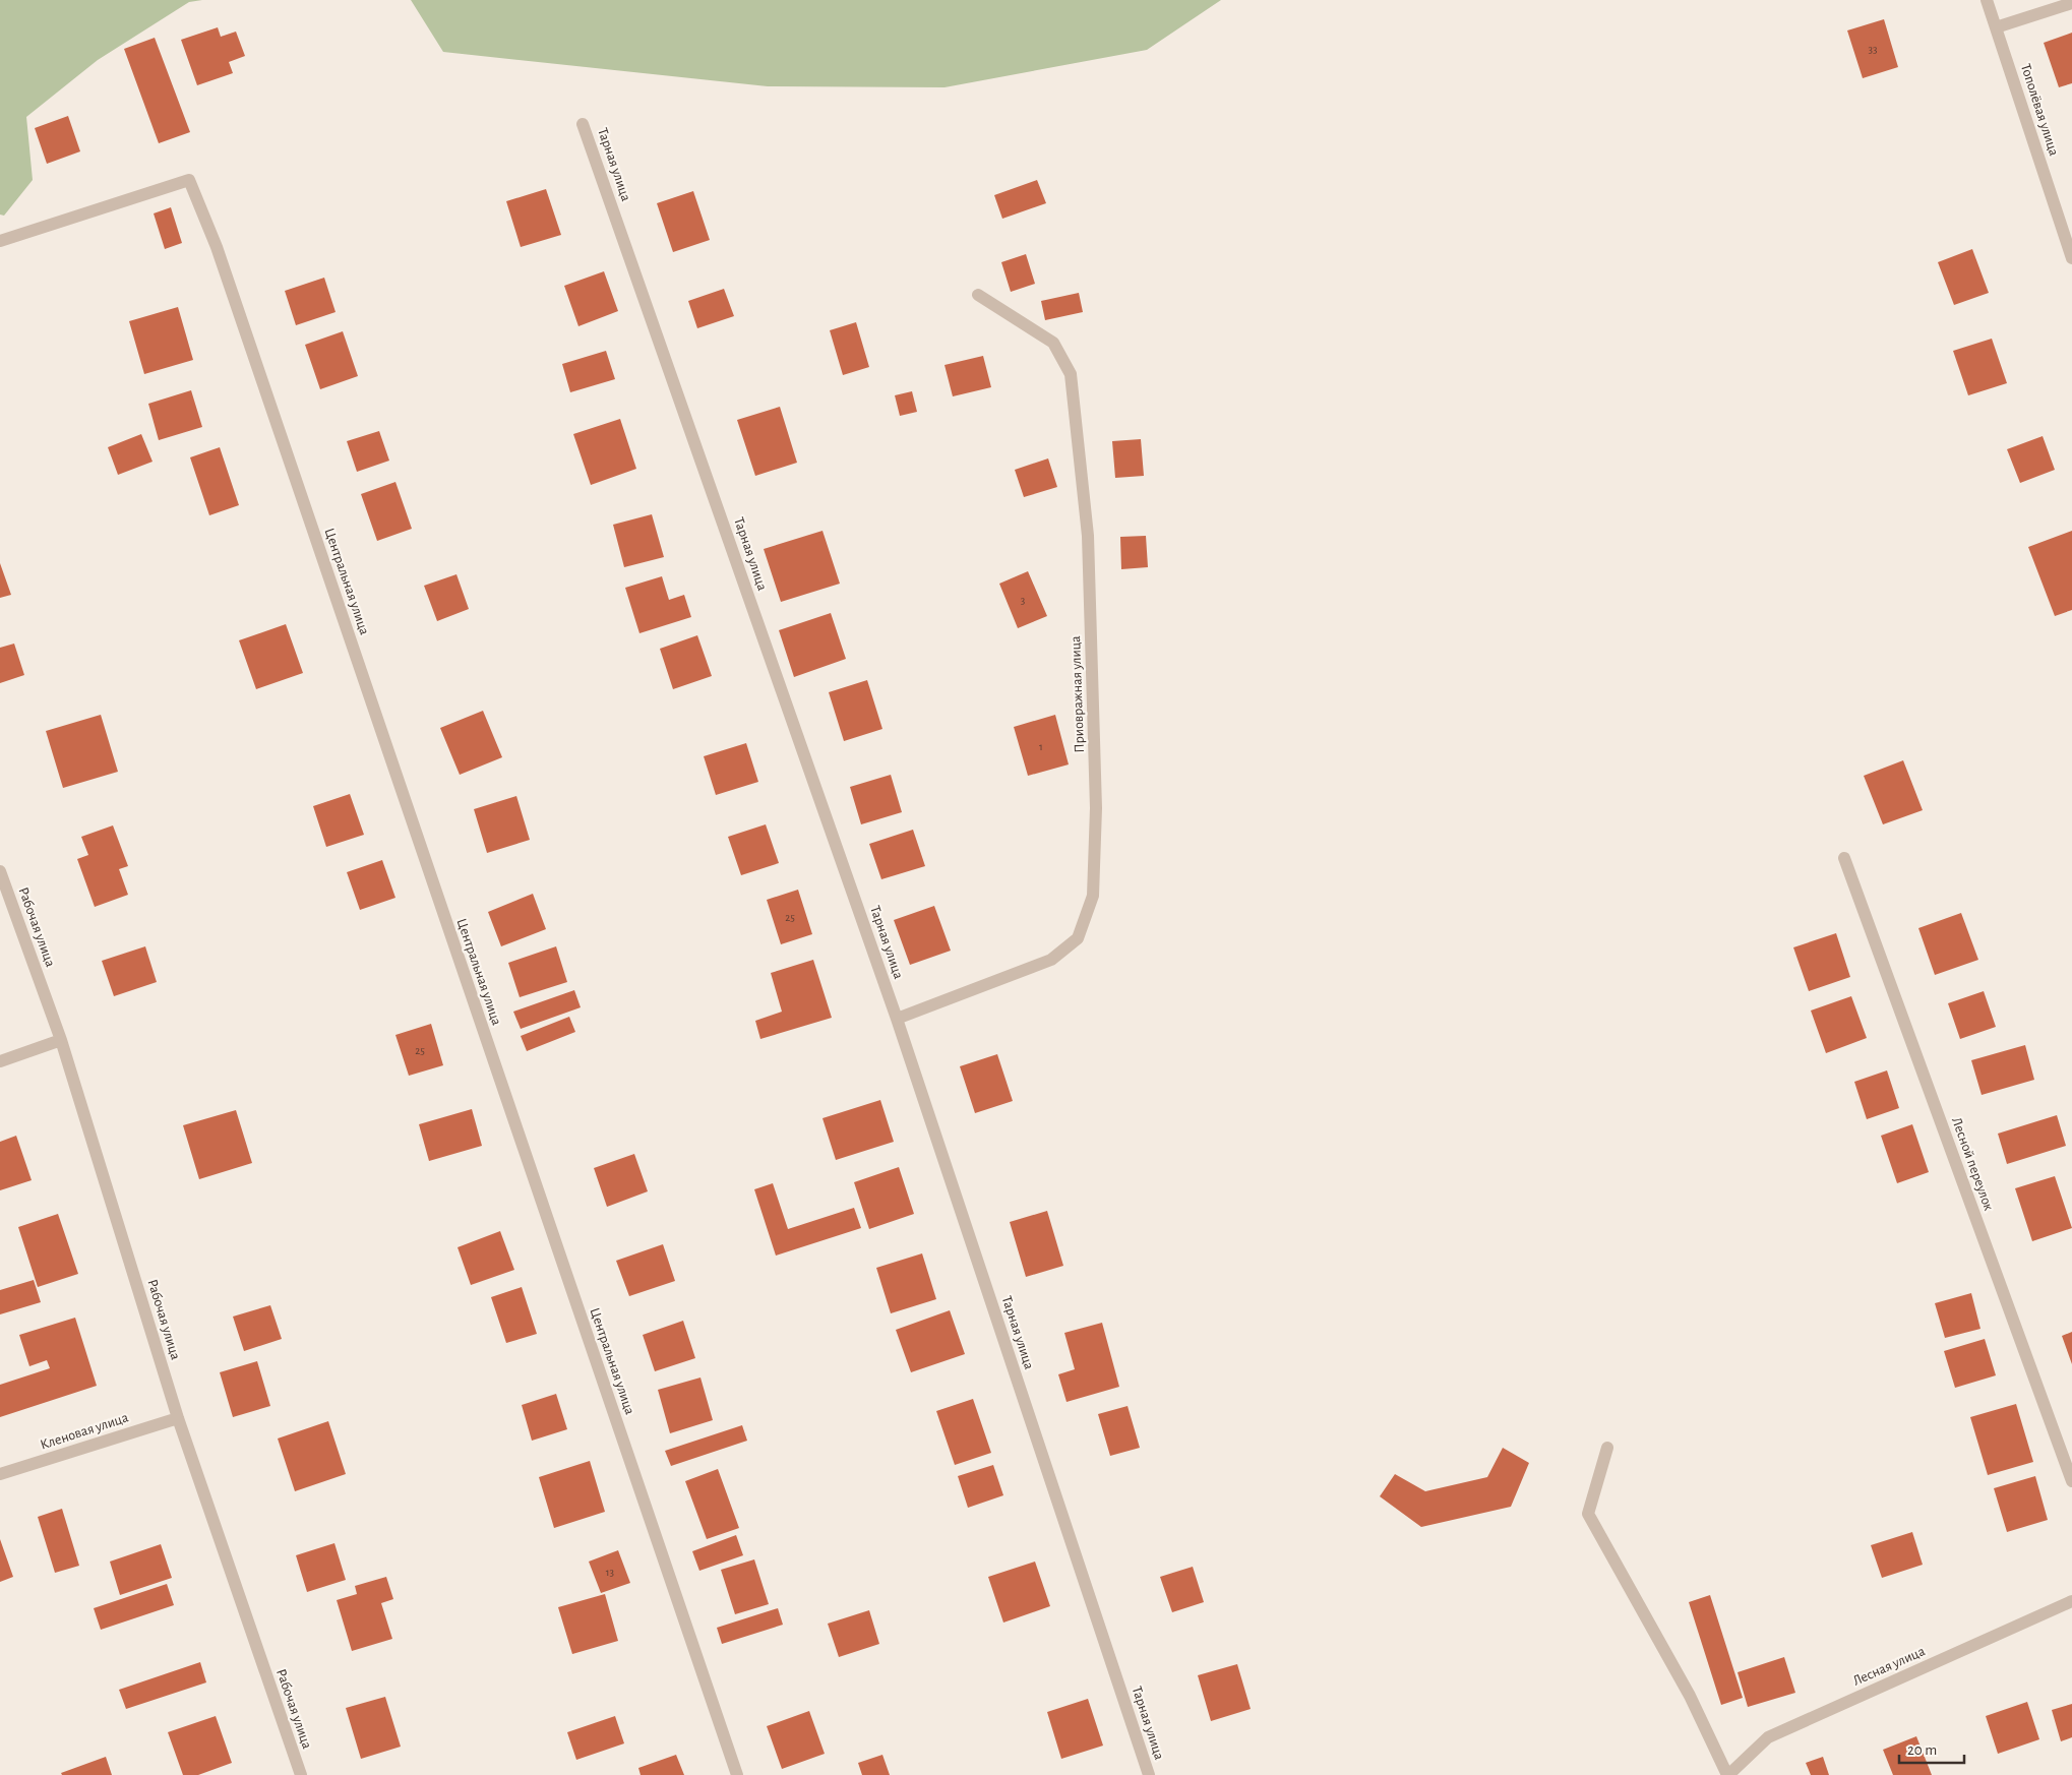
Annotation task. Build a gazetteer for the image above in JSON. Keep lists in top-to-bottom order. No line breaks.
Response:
{"streets":{"street":["Тополёвая улица","Тарная улица","Центральная улица","Приовражная улица","Рабочая улица","Лесной переулок","Кленовая улица","Лесная улица"]},"crossings":[["Тарная улица","Приовражная улица"],["Рабочая улица","Кленовая улица"]],"house_numbers":["33","3","1","25","25","13"],"scale_bar":"20 m"}
